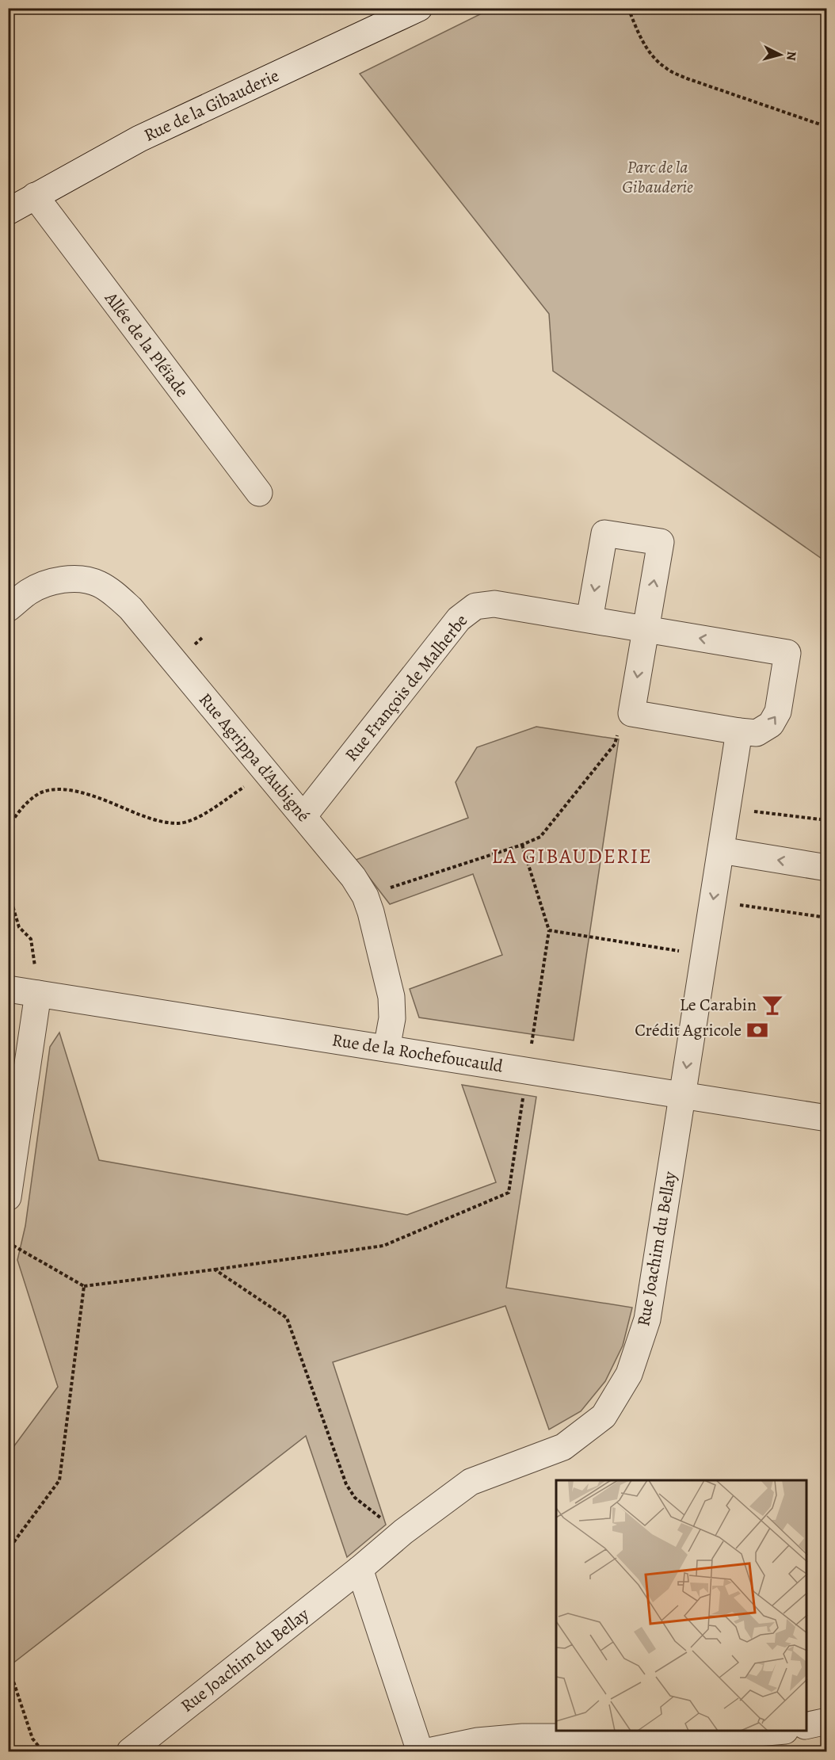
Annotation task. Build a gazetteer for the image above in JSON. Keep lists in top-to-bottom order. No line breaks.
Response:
{"streets":{"street":["Rue de la Gibauderie","Allée de la Pléïade","Rue François de Malherbe","Rue Agrippa d'Aubigné","Rue de la Rochefoucauld","Rue Joachim du Bellay"]},"crossings":[["Rue de la Gibauderie","Allée de la Pléïade"],["Rue François de Malherbe","Rue Agrippa d'Aubigné"],["Rue Agrippa d'Aubigné","Rue de la Rochefoucauld"],["Rue de la Rochefoucauld","Rue Joachim du Bellay"]],"districts":["LA GIBAUDERIE"],"parks":["Parc de la Gibauderie"],"places":{"bar":["Le Carabin"],"bank":["Crédit Agricole"]},"north":"right"}
